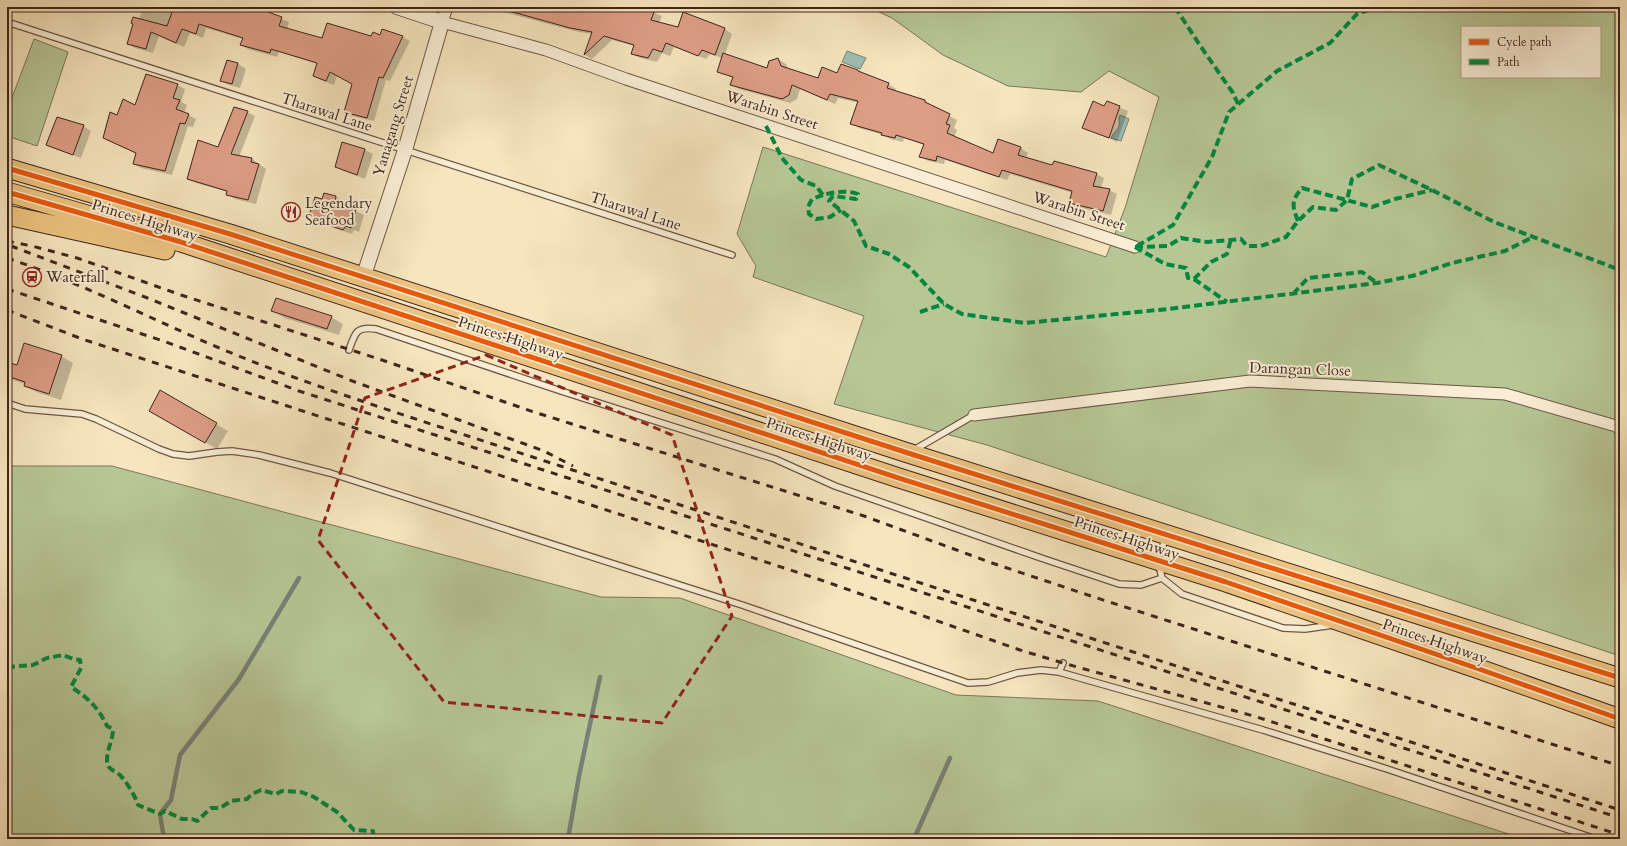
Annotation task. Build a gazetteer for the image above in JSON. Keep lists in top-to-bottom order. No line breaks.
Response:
{"streets":{"highway":["Princes Highway"],"street":["Warabin Street","Yanagang Street","Darangan Close"],"lane":["Tharawal Lane"]},"crossings":[["Warabin Street","Yanagang Street"],["Tharawal Lane","Yanagang Street"],["Yanagang Street","Princes Highway"]],"places":{"restaurant":["Legendary Seafood"],"station":["Waterfall"]},"legend":["Cycle path","Path"]}
